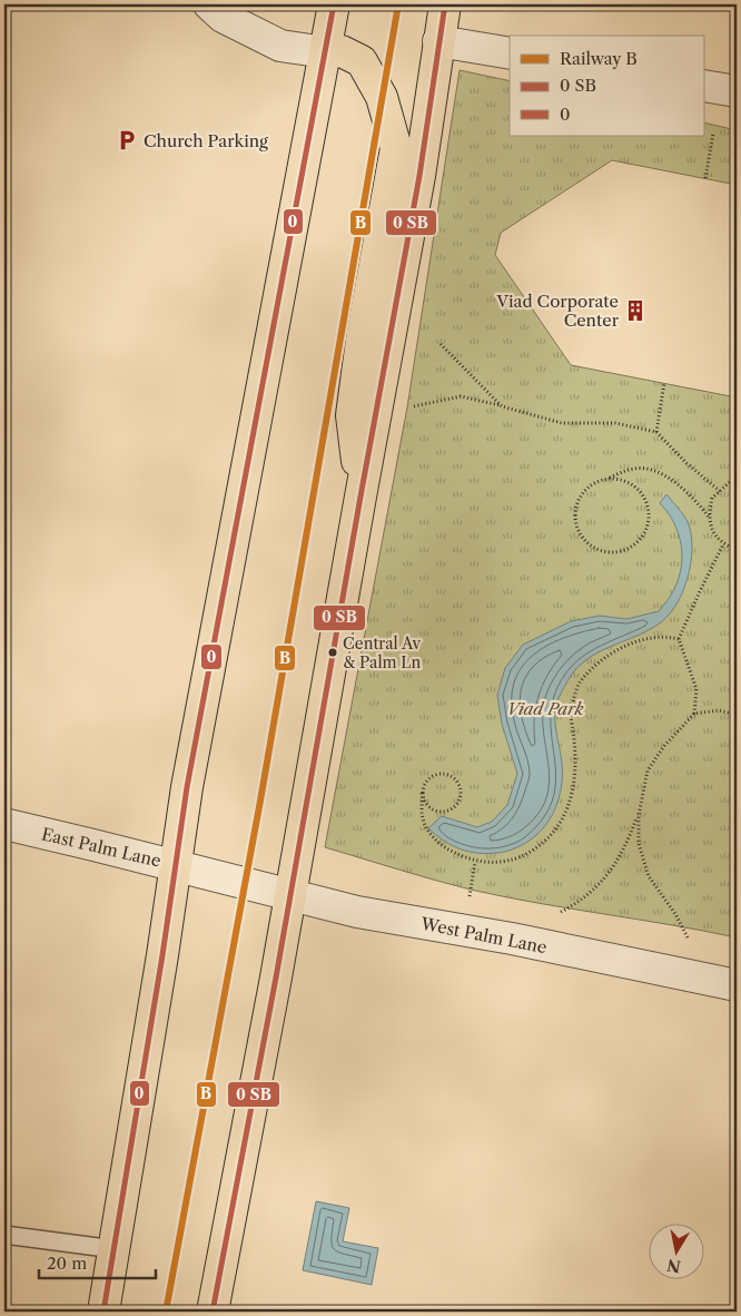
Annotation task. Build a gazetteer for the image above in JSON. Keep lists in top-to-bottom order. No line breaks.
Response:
{"streets":{"street":["East Palm Lane","West Palm Lane"]},"crossings":[["East Palm Lane","West Palm Lane"]],"parks":["Viad Park"],"places":{"parking":["Church Parking"],"building":["Viad Corporate Center"],"other":["Central Av & Palm Ln"]},"lines":["rail line B","transit line 0"],"legend":["Railway B","0 SB","0"],"scale_bar":"20 m","north":"bottom"}
